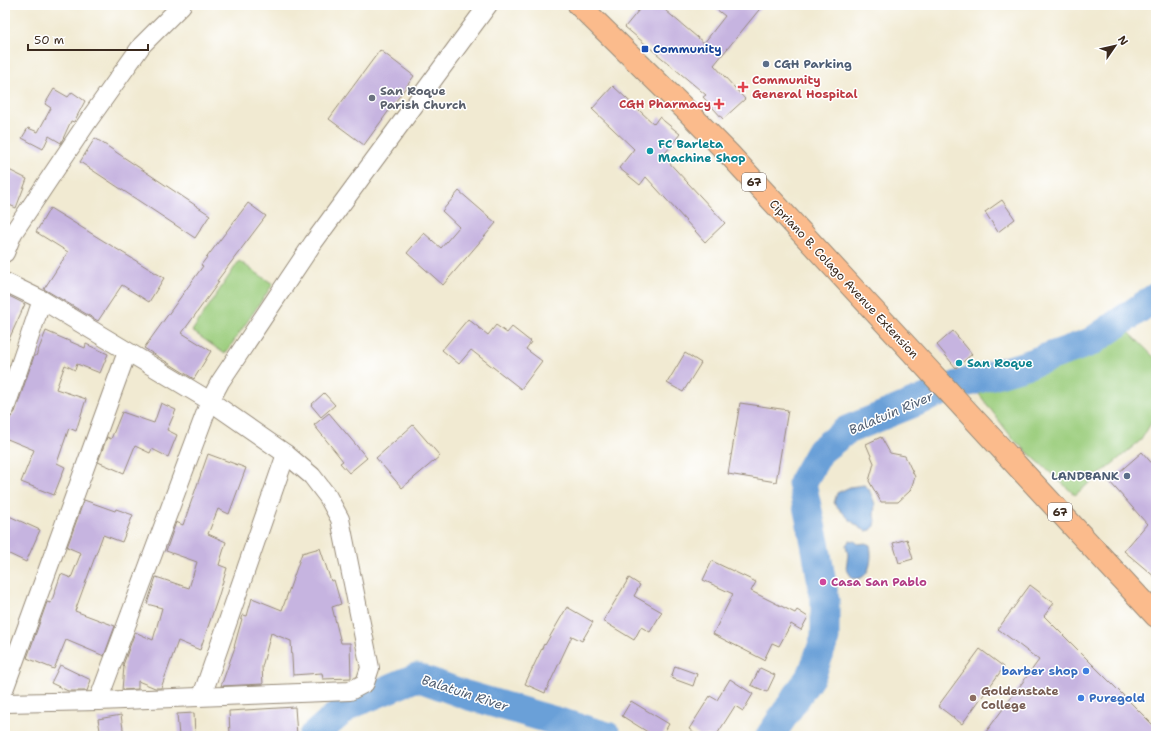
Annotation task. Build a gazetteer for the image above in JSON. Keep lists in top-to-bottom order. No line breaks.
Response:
{"streets":{"main road":["67","Cipriano B. Colago Avenue Extension"]},"water":["Balatuin River"],"places":{"transit":["Community"],"other":["CGH Parking","San Roque Parish Church","FC Barleta Machine Shop","San Roque","LANDBANK","Casa San Pablo","barber shop","Goldenstate College","Puregold"],"health":["Community General Hospital","CGH Pharmacy"]},"scale_bar":"50 m","north":"top right"}
